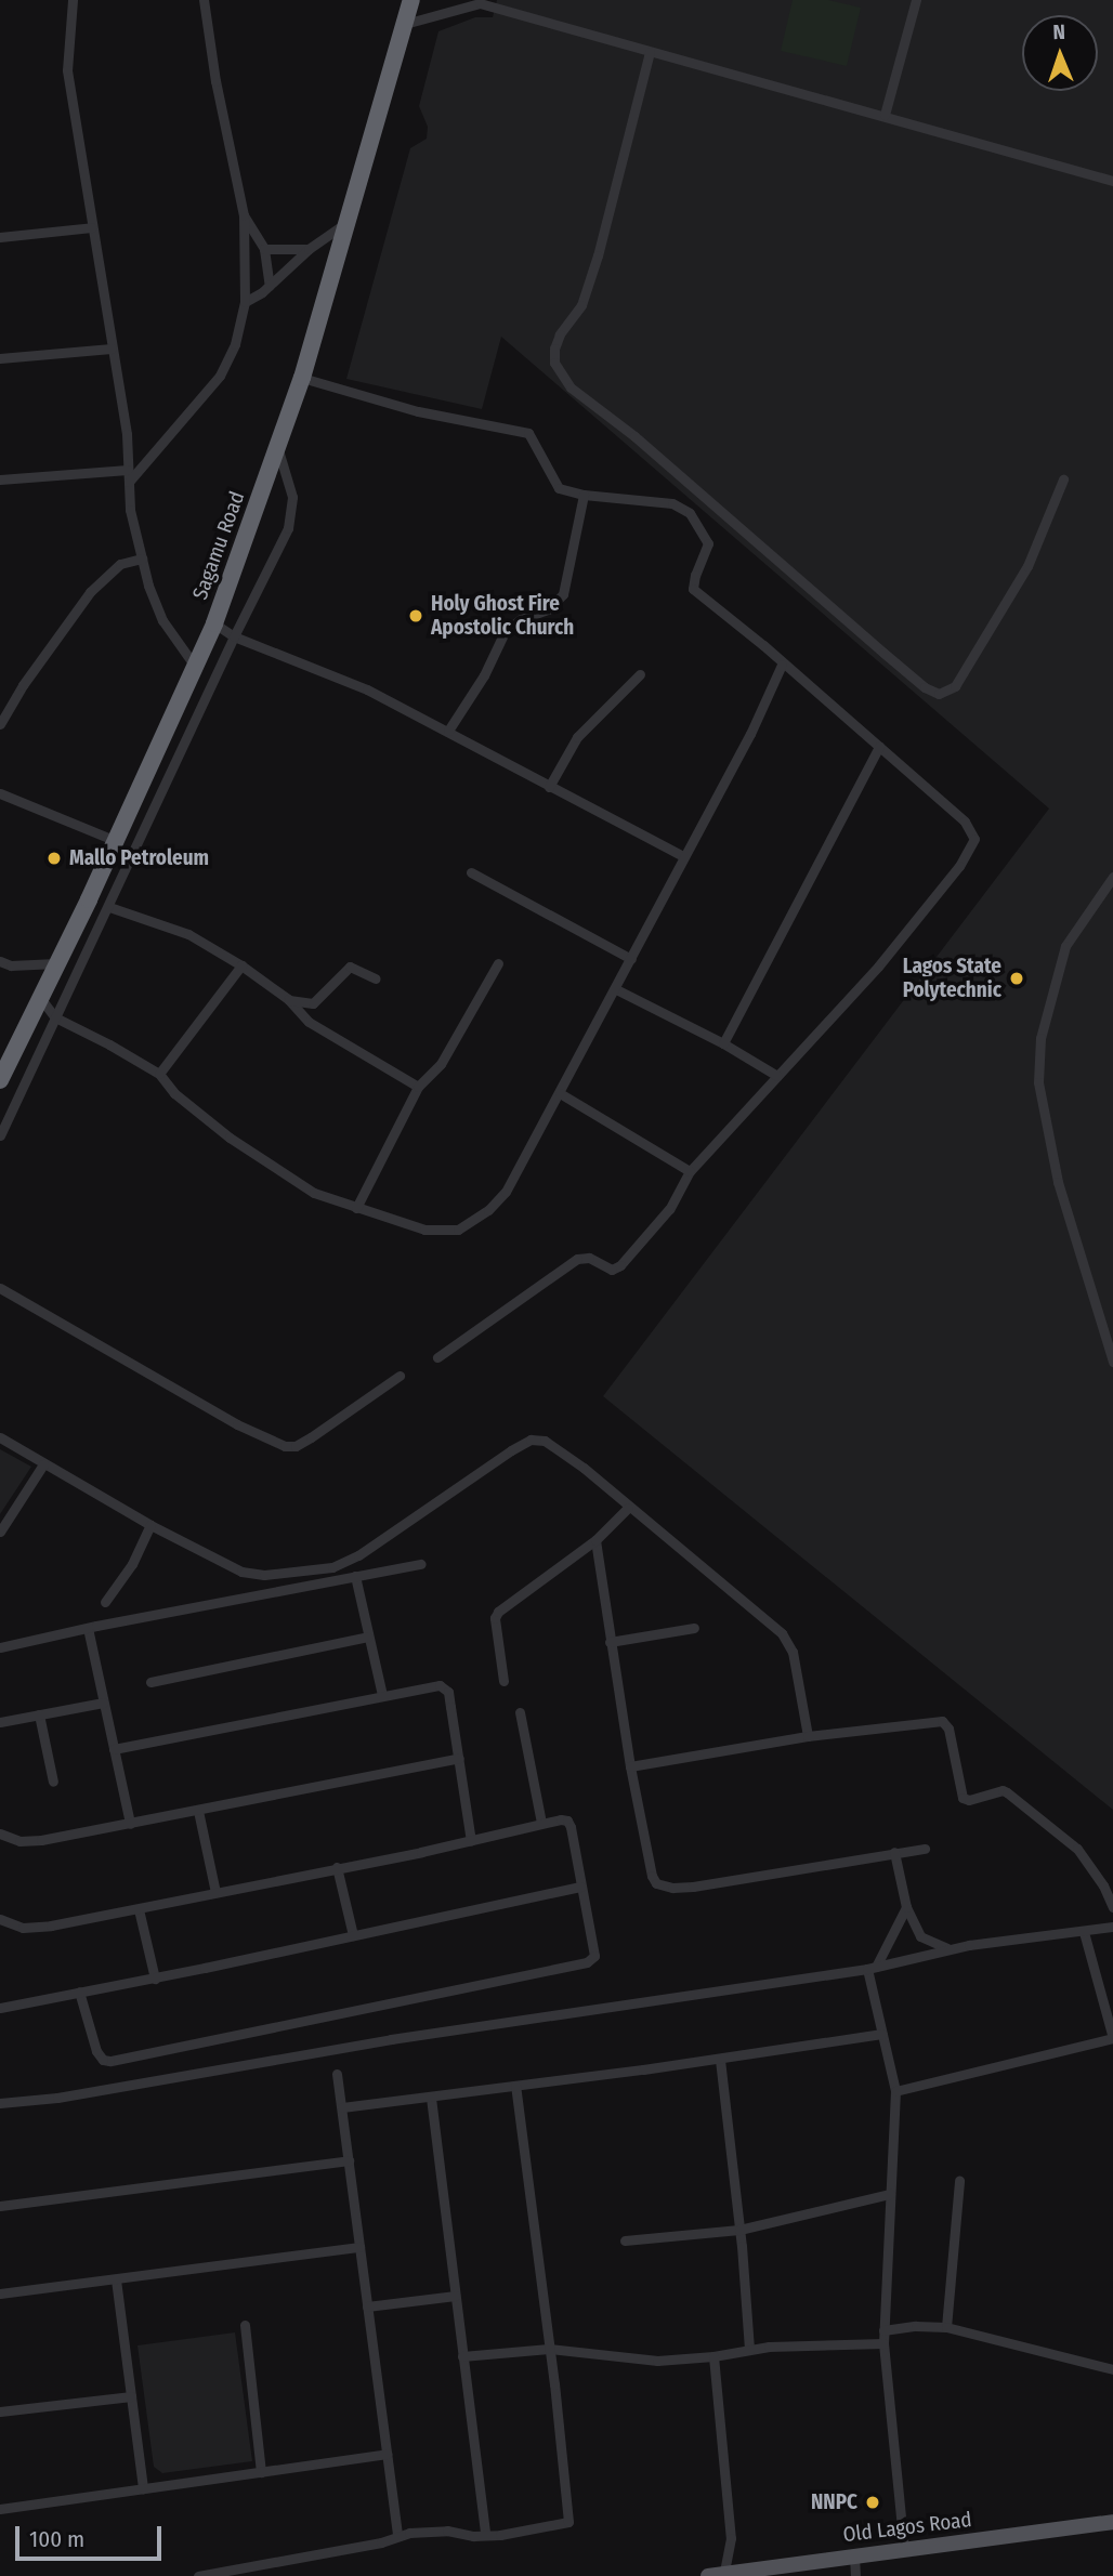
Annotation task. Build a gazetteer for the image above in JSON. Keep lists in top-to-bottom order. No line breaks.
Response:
{"streets":{"highway":["Sagamu Road"],"main road":["Old Lagos Road"]},"places":["Holy Ghost Fire Apostolic Church","Mallo Petroleum","Lagos State Polytechnic","NNPC"],"scale_bar":"100 m","north":"top"}
